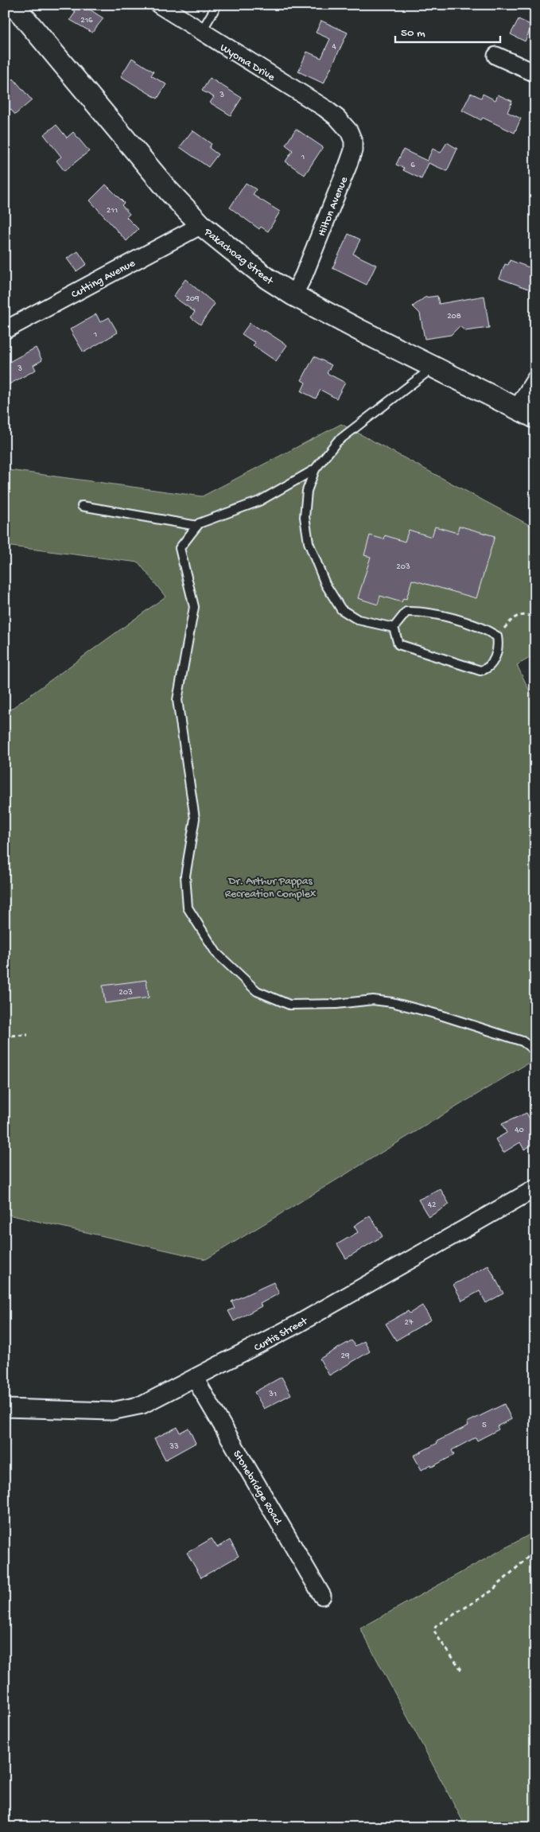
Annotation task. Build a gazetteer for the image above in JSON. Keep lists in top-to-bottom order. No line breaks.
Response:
{"streets":{"street":["Wyoma Drive","Hilton Avenue","Pakachoag Street","Cutting Avenue","Curtis Street","Stonebridge Road"]},"crossings":[["Wyoma Drive","Hilton Avenue"],["Hilton Avenue","Pakachoag Street"],["Pakachoag Street","Cutting Avenue"],["Curtis Street","Stonebridge Road"]],"parks":["Dr. Arthur Pappas Recreation Complex"],"house_numbers":["216","4","3","1","6","211","209","208","1","3","203","203","40","42","27","29","31","5","33"],"scale_bar":"50 m"}
